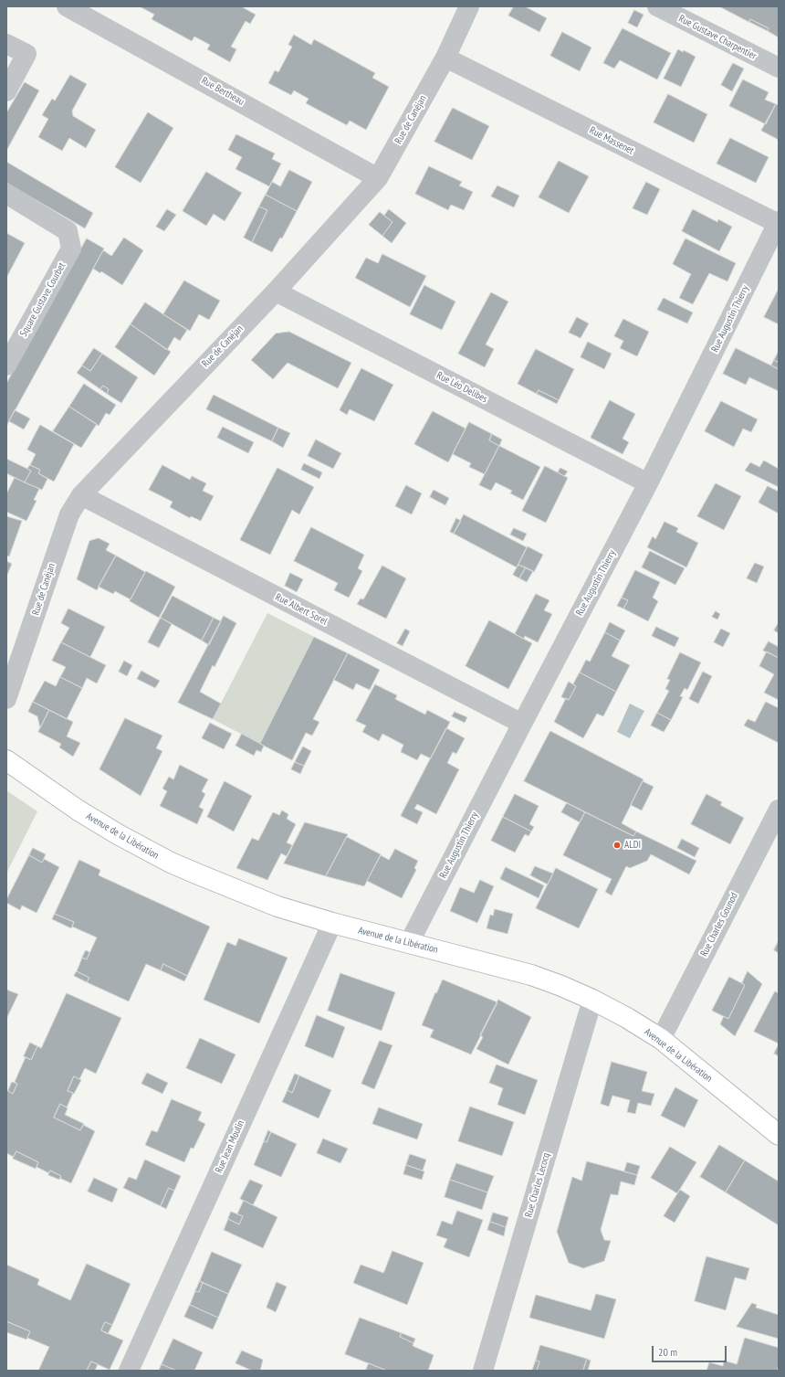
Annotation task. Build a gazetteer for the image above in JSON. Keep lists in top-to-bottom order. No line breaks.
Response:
{"streets":{"main road":["Avenue de la Libération"],"street":["Rue Gustave Charpentier","Rue Bertheau","Rue de Canéjan","Rue Massenet","Square Gustave Courbet","Rue Augustin Thierry","Rue Léo Delibes","Rue Albert Sorel","Rue Charles Gounod","Rue Jean Moulin","Rue Charles Lecocq"]},"crossings":[["Rue Bertheau","Rue de Canéjan"],["Rue de Canéjan","Rue Massenet"],["Rue de Canéjan","Rue Léo Delibes"],["Rue de Canéjan","Rue Albert Sorel"],["Rue Massenet","Rue Augustin Thierry"],["Rue Augustin Thierry","Rue Léo Delibes"],["Rue Augustin Thierry","Rue Albert Sorel"],["Rue Augustin Thierry","Avenue de la Libération"],["Avenue de la Libération","Rue Charles Gounod"],["Avenue de la Libération","Rue Jean Moulin"],["Avenue de la Libération","Rue Charles Lecocq"]],"places":["ALDI"],"scale_bar":"20 m"}
